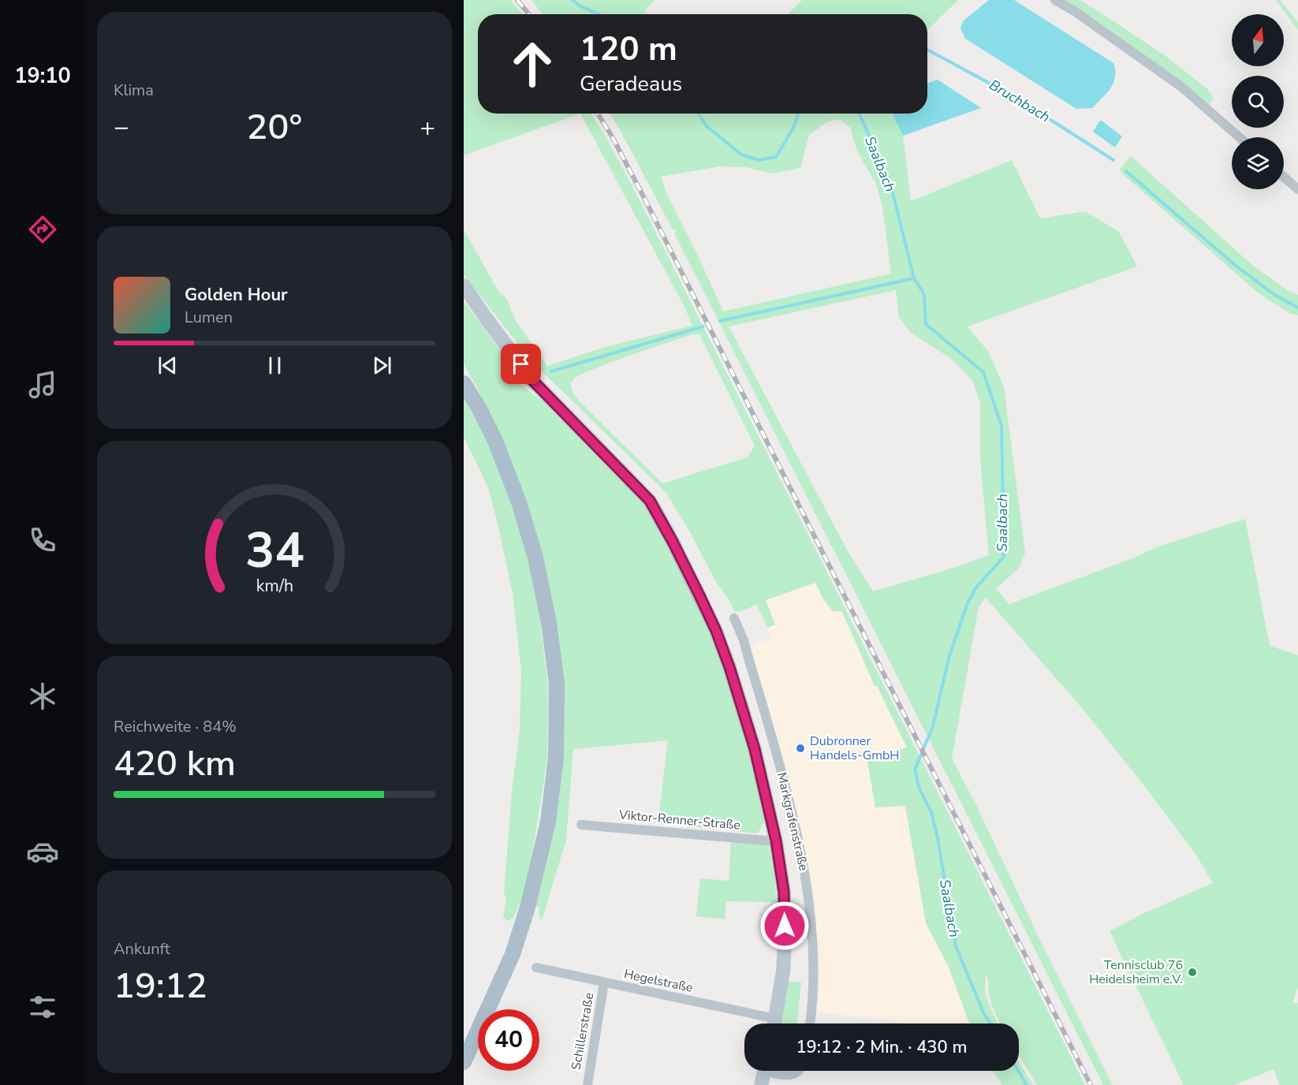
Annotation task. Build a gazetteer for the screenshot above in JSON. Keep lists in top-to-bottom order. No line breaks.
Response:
{"streets":{"street":["Viktor-Renner-Straße","Markgrafenstraße","Hegelstraße","Schillerstraße"]},"crossings":[["Viktor-Renner-Straße","Markgrafenstraße"],["Hegelstraße","Schillerstraße"]],"water":["Bruchbach","Saalbach"],"places":["Dubronner Handels-GmbH","Tennisclub 76 Heidelsheim e.V."],"north":"top","page":{"tabs":"19:10","tile":["Klima",["Reichweite · 84%","420 km"],["Ankunft","19:12"]],"turn":["120 m","Geradeaus"],"heat":["−","20°","+"],"song":["Golden Hour","Lumen"],"limit":"40","trip":"19:12 · 2 Min. · 430 m","gauge":["34","km/h"]}}
